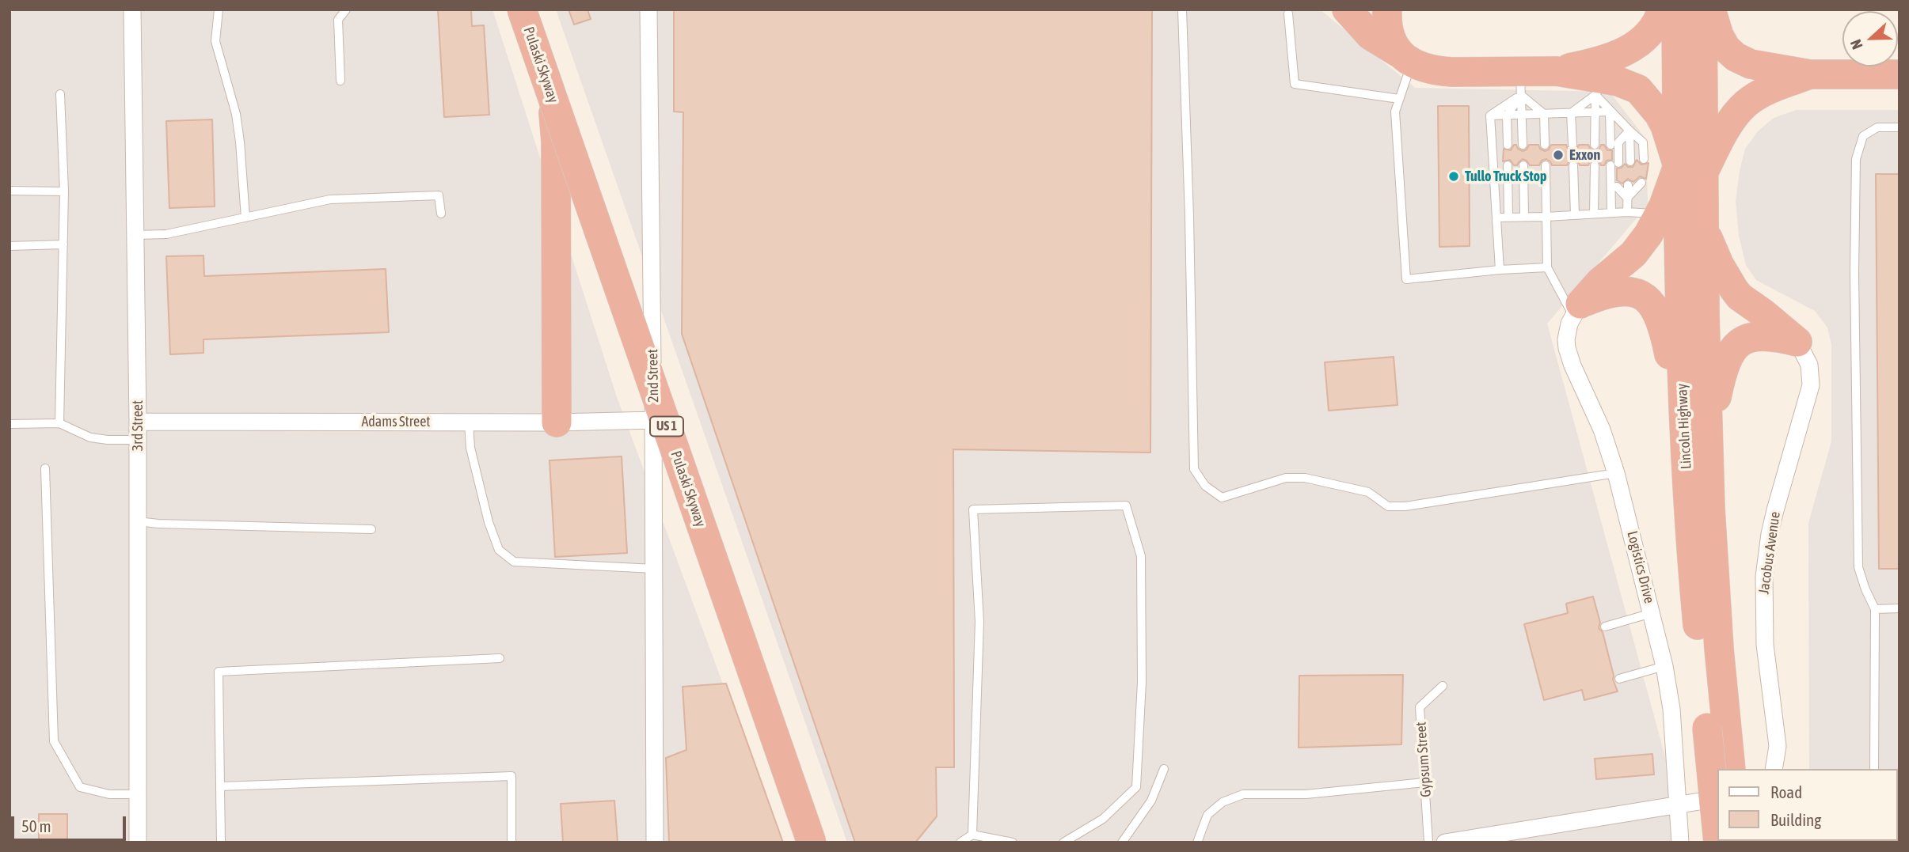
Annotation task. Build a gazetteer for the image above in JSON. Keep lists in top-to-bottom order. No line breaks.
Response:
{"streets":{"highway":["Pulaski Skyway","US 1","Lincoln Highway"],"street":["2nd Street","Adams Street","3rd Street","Jacobus Avenue","Logistics Drive"],"lane":["Gypsum Street"]},"crossings":[["2nd Street","Adams Street"],["Adams Street","3rd Street"]],"places":["Exxon","Tullo Truck Stop"],"legend":["Road","Building"],"scale_bar":"50 m","north":"left"}
